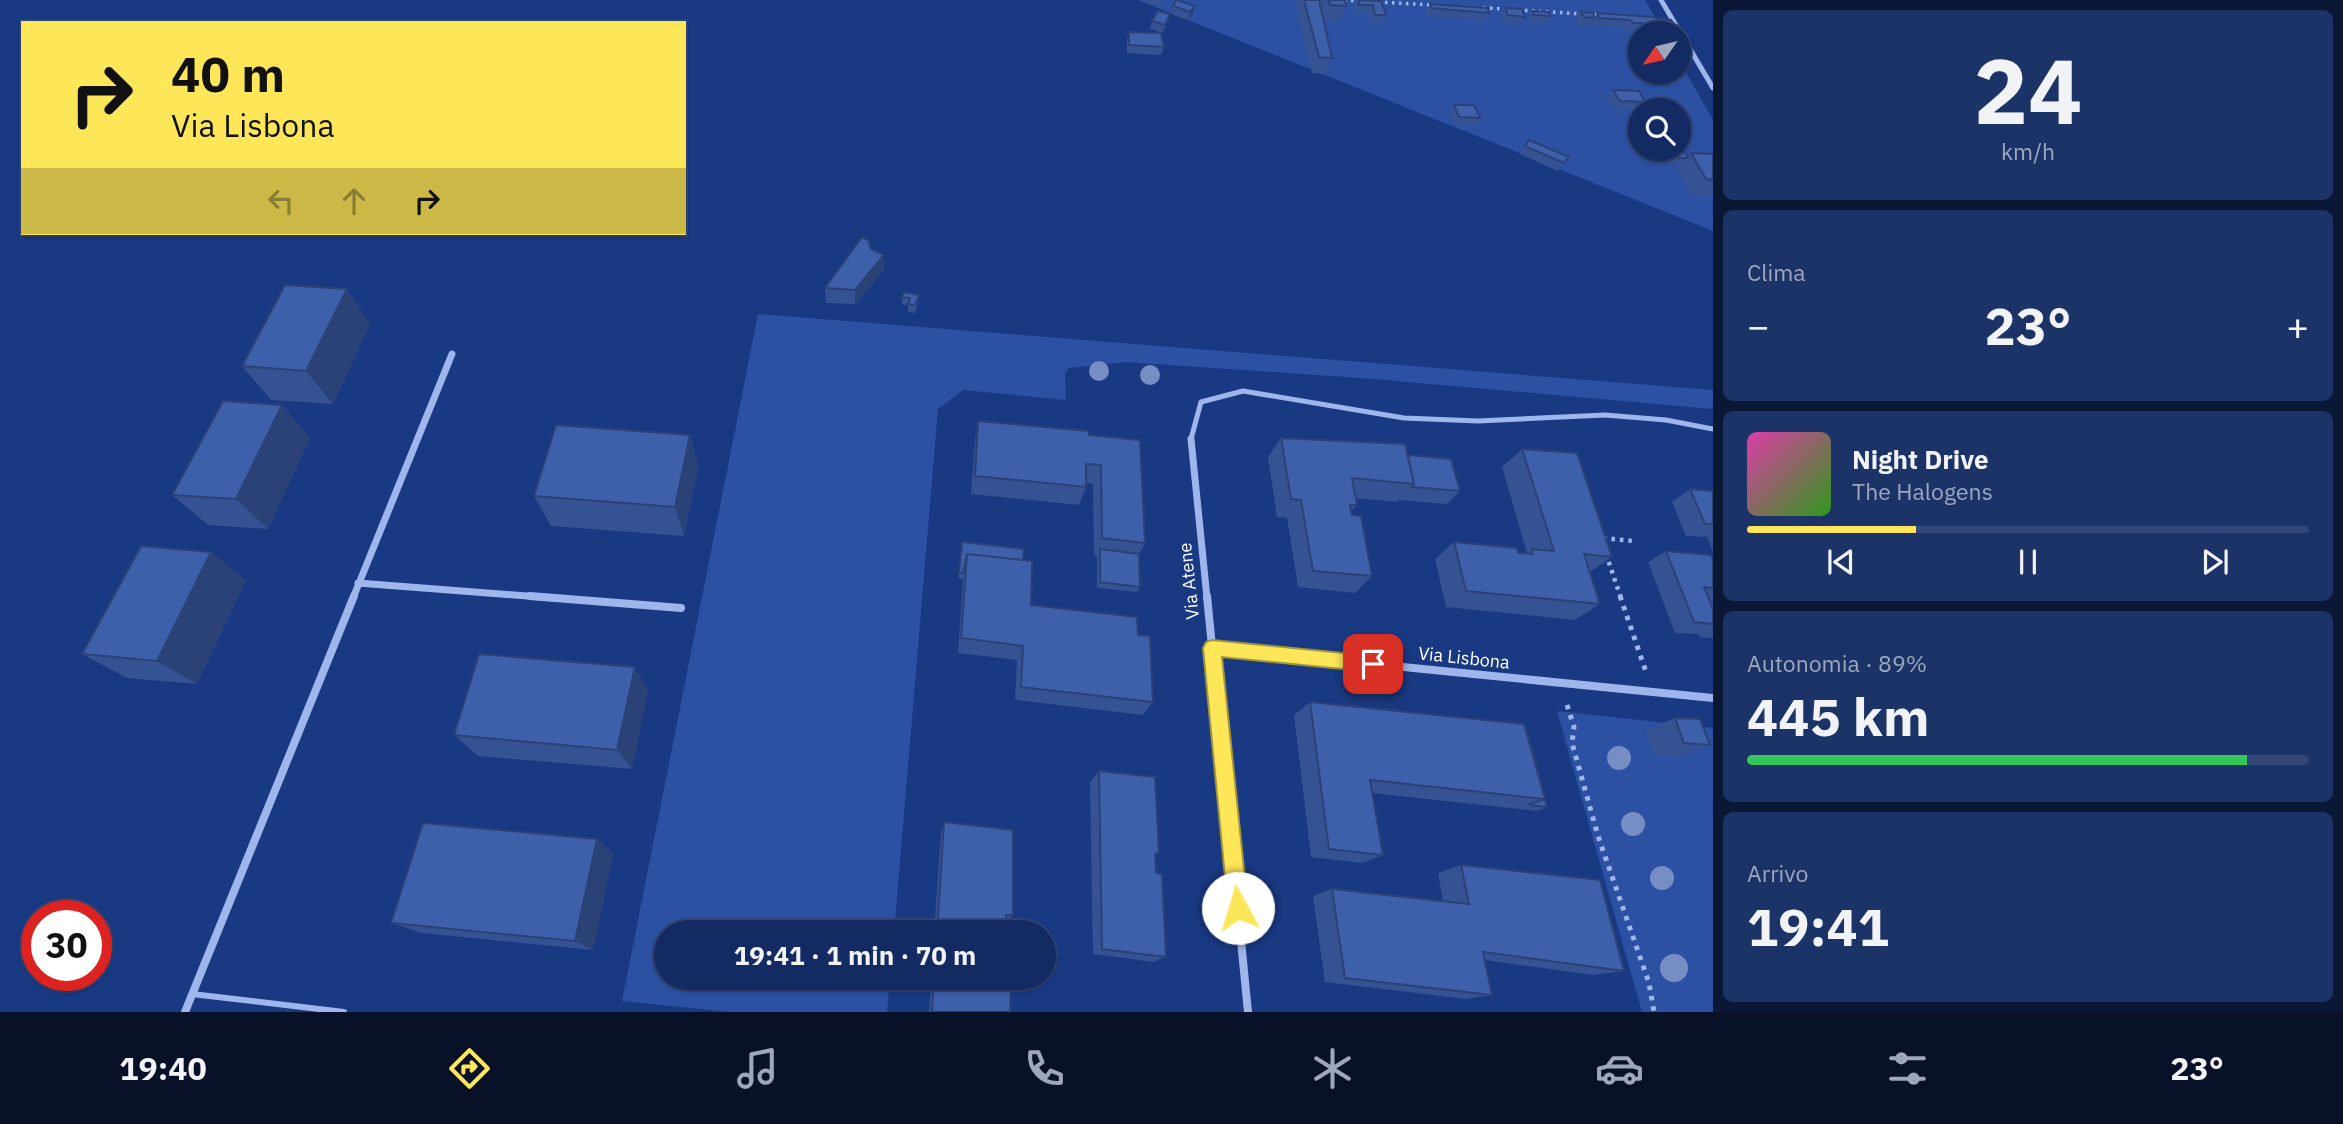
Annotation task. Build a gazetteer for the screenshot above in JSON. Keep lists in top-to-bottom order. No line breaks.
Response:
{"streets":{"street":["Via Atene","Via Lisbona"]},"crossings":[["Via Atene","Via Lisbona"]],"north":"bottom left","page":{"tile":[["24","km/h"],"Clima",["Autonomia · 89%","445 km"],["Arrivo","19:41"]],"turn":["40 m","Via Lisbona"],"heat":["−","23°","+"],"song":["Night Drive","The Halogens"],"limit":"30","trip":"19:41 · 1 min · 70 m","tabs":["19:40","23°"]}}
